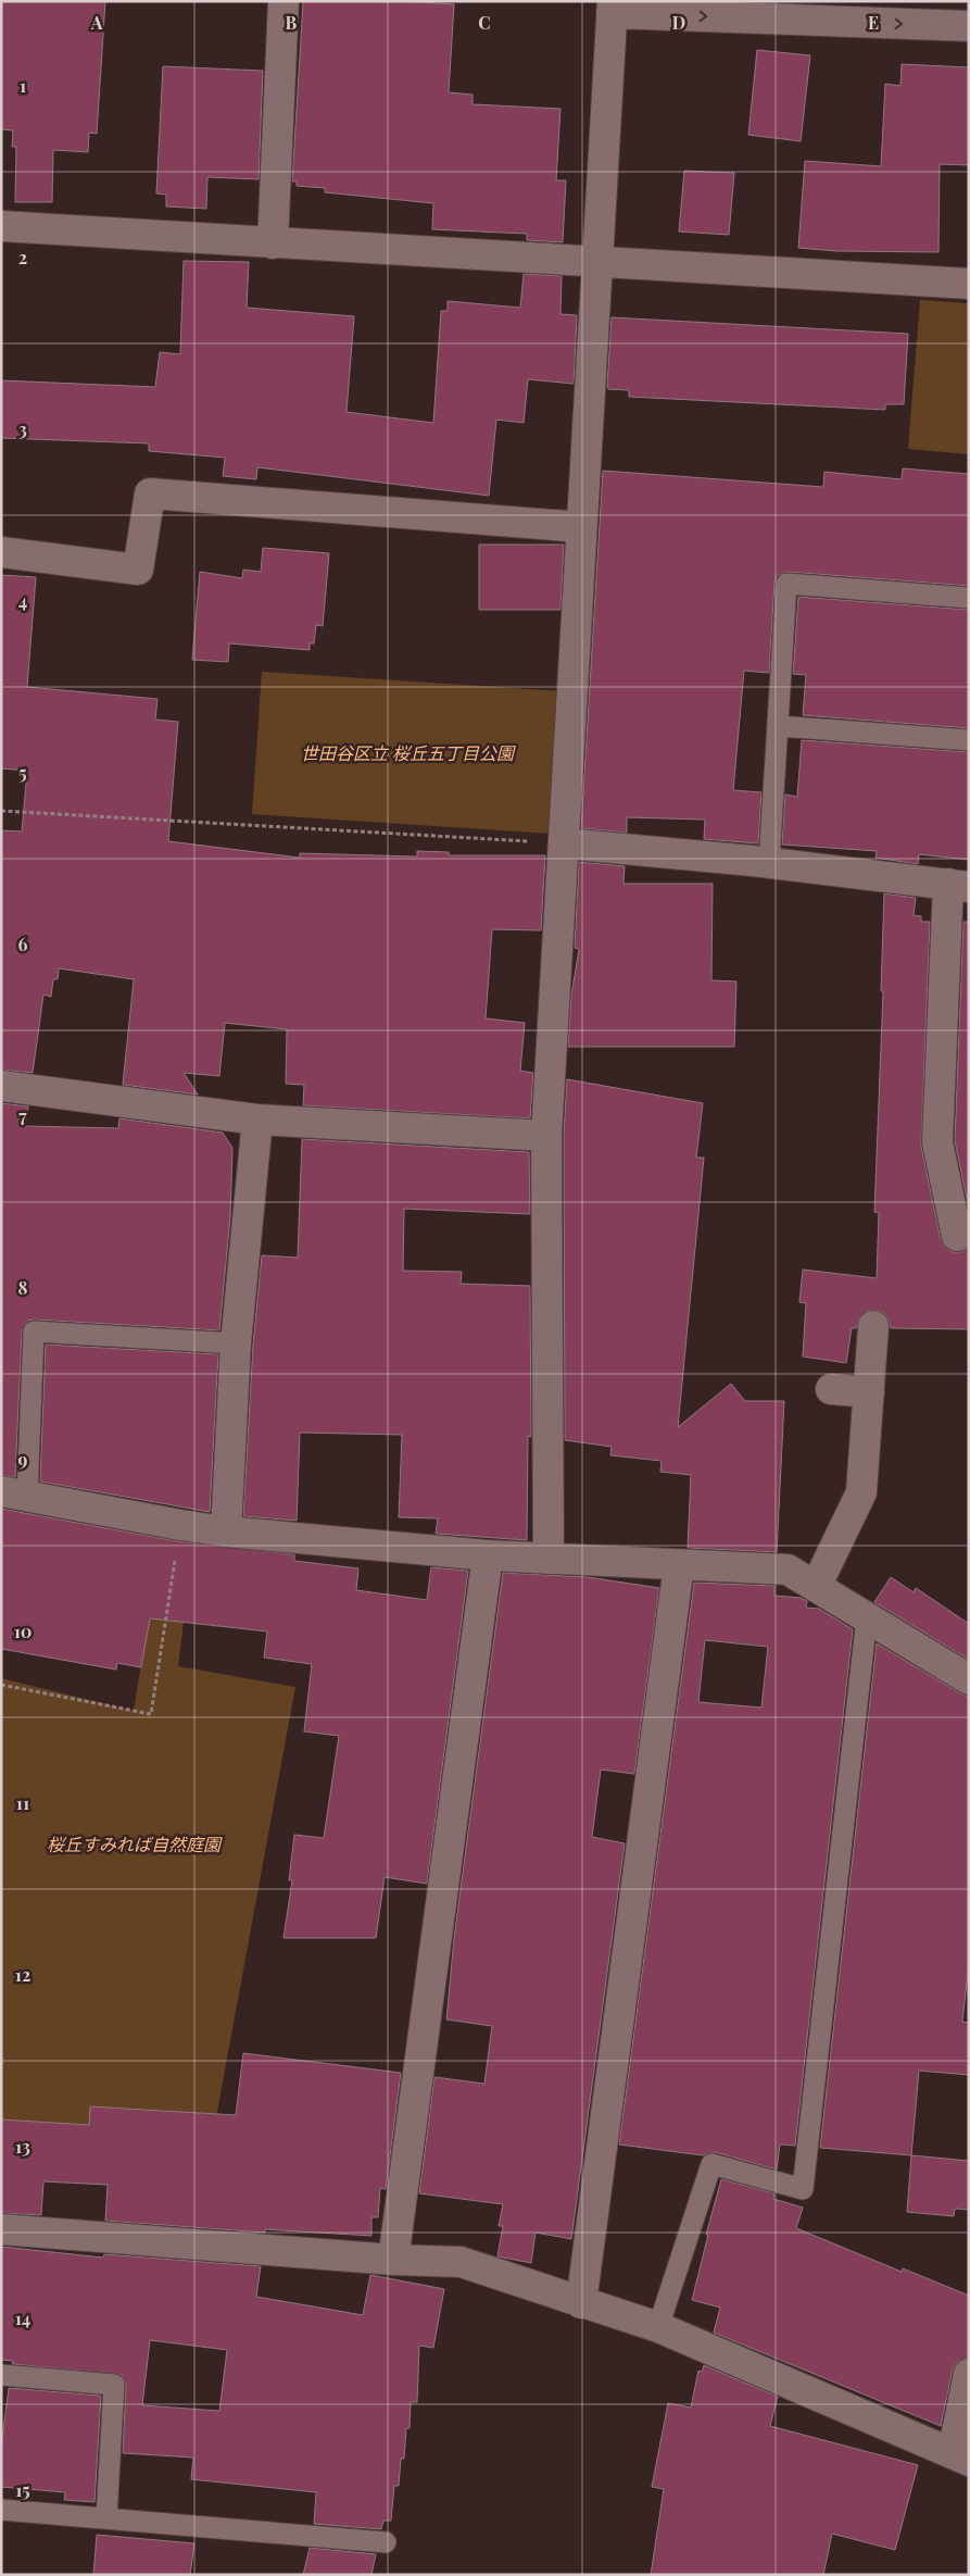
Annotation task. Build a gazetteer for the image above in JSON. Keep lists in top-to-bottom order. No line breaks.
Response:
{"parks":["世田谷区立 桜丘五丁目公園","桜丘すみれば自然庭園"],"grid":{"columns":["A","B","C","D","E"],"rows":["1","2","3","4","5","6","7","8","9","10","11","12","13","14","15"]}}
